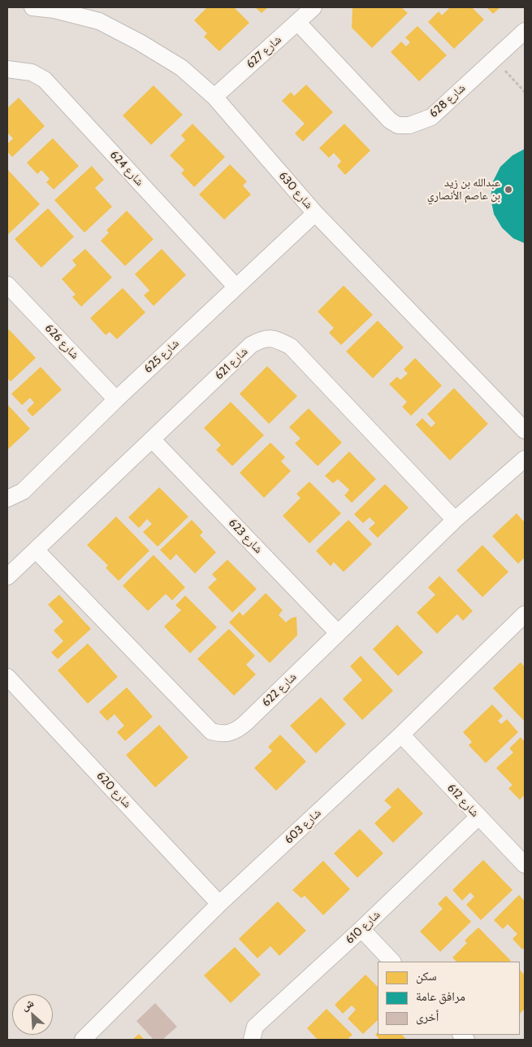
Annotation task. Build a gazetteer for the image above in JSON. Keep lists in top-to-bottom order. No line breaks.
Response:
{"streets":{"street":["شارع 627","شارع 628","شارع 624","شارع 630","شارع 626","شارع 625","شارع 621","شارع 623","شارع 622","شارع 620","شارع 612","شارع 603","شارع 610"]},"crossings":[["شارع 627","شارع 628"],["شارع 627","شارع 630"],["شارع 624","شارع 625"],["شارع 630","شارع 625"],["شارع 626","شارع 625"],["شارع 621","شارع 623"],["شارع 621","شارع 622"],["شارع 623","شارع 622"],["شارع 620","شارع 603"],["شارع 612","شارع 603"],["شارع 612","شارع 610"]],"places":["عبدالله بن زيد بن عاصم الأنصاري"],"legend":["سكن","مرافق عامة","أخرى"],"north":"top left"}
